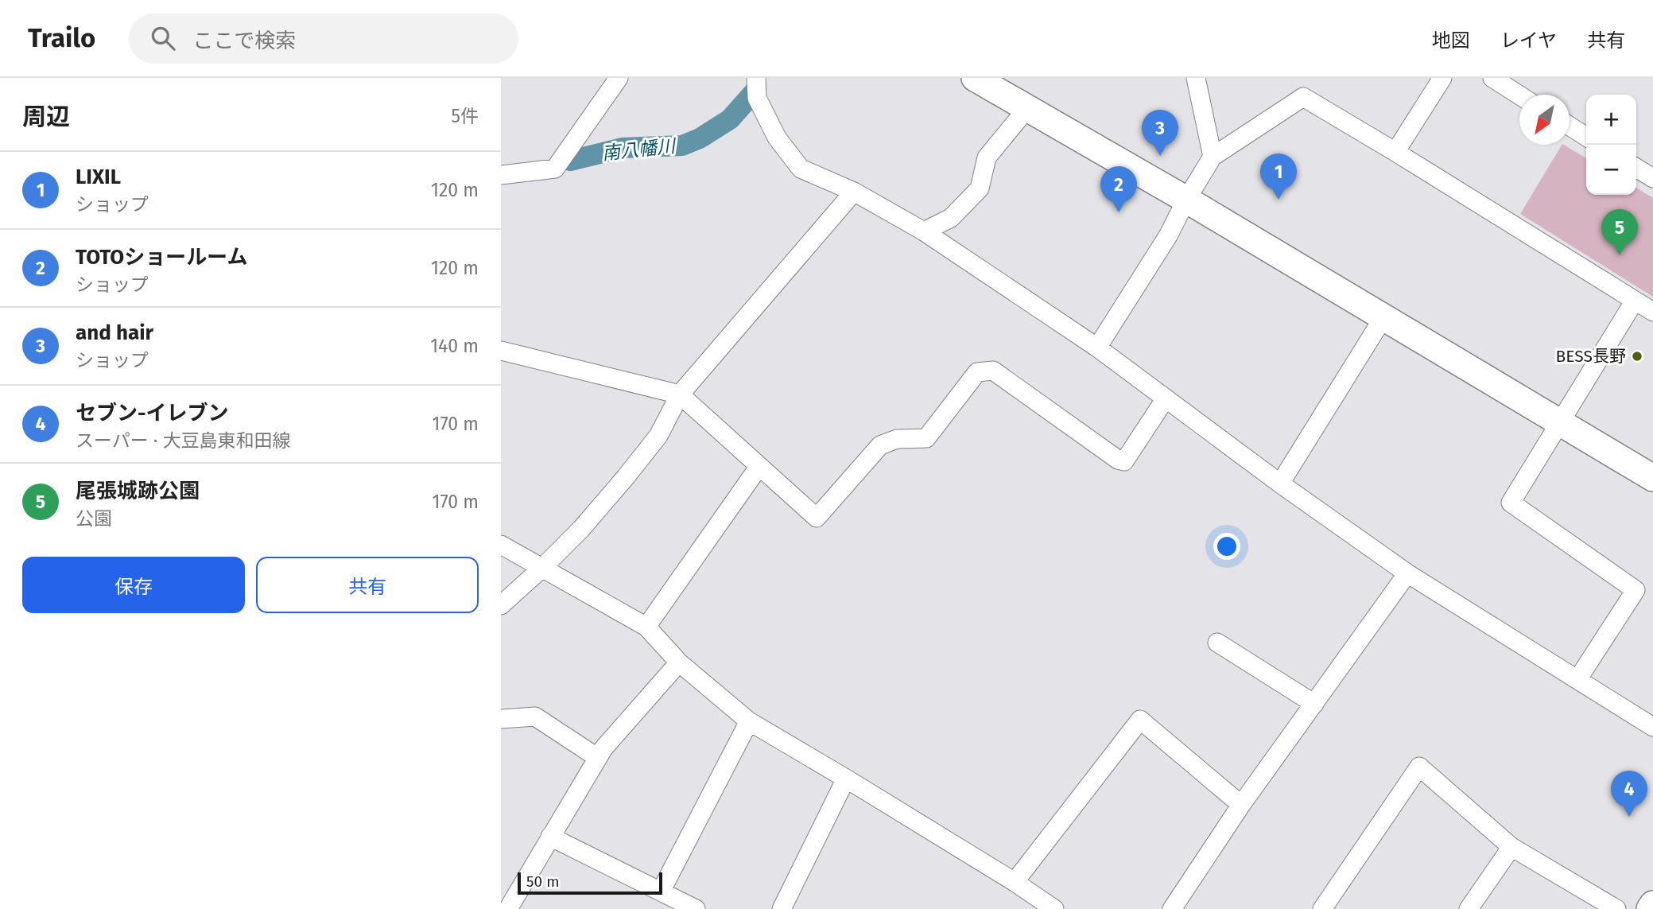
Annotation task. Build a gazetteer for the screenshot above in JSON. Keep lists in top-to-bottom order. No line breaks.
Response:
{"water":["南八幡川"],"places":["BESS長野"],"scale_bar":"50 m","north":"bottom left","page":{"header":"Trailo","search":"ここで検索","nav":["地図","レイヤ","共有"],"heading":["周辺","5件"],"map_buttons":["+","−"],"pins":["3","1","2","5","4"],"list":[{"mark":"1","name":"LIXIL","note":"ショップ","value":"120 m"},{"mark":"2","name":"TOTOショールーム","note":"ショップ","value":"120 m"},{"mark":"3","name":"and hair","note":"ショップ","value":"140 m"},{"mark":"4","name":"セブン-イレブン","note":"スーパー · 大豆島東和田線","value":"170 m"},{"mark":"5","name":"尾張城跡公園","note":"公園","value":"170 m"}],"buttons":["保存","共有"],"scale":"50 m"}}
